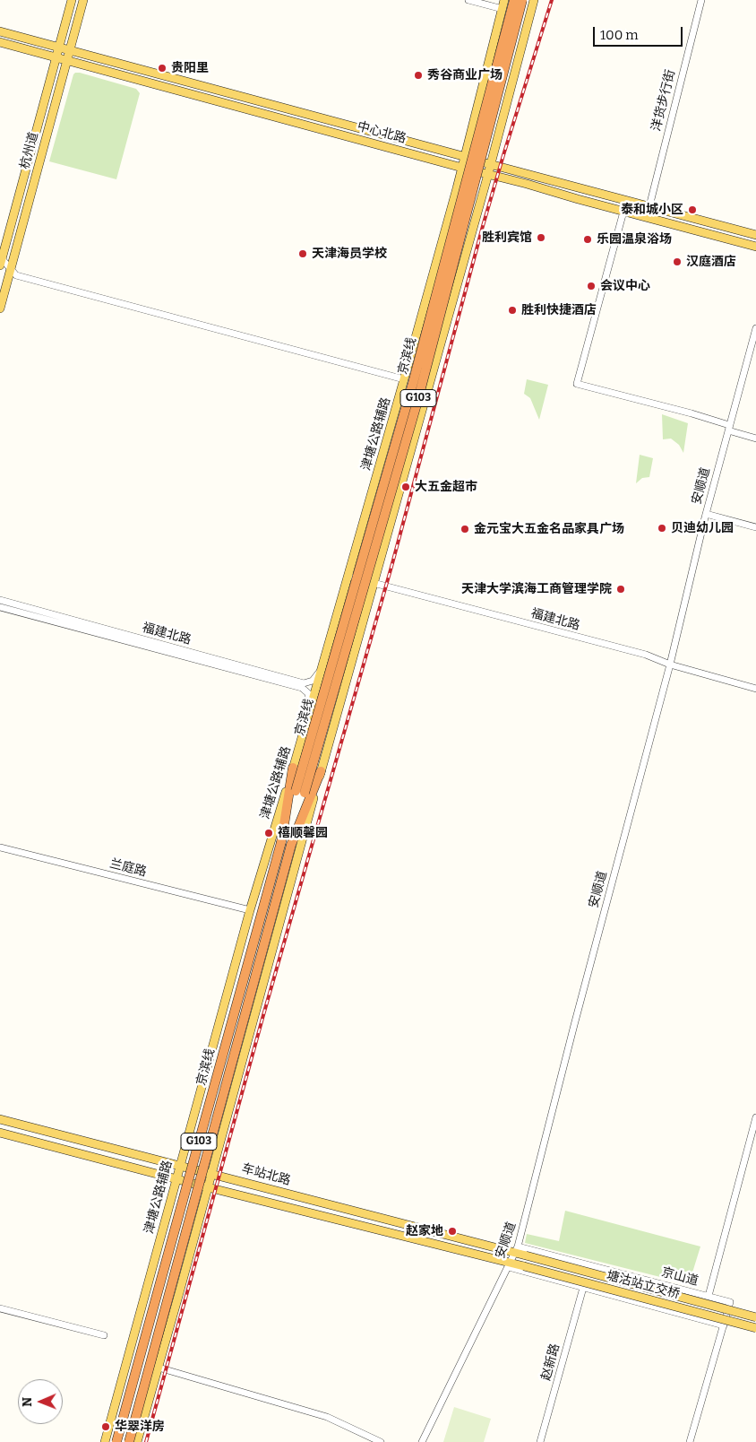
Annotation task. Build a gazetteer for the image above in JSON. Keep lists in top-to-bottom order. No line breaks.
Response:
{"streets":{"highway":["京滨线","G103"],"main road":["中心北路","杭州道","津塘公路辅路","车站北路","塘沽站立交桥"],"street":["洋货步行街","安顺道","福建北路","兰庭路","京山道","赵新路"]},"crossings":[["洋货步行街","中心北路"],["中心北路","杭州道"],["中心北路","G103"],["中心北路","津塘公路辅路"],["京滨线","G103"],["G103","福建北路"],["G103","车站北路"],["津塘公路辅路","福建北路"],["津塘公路辅路","兰庭路"],["津塘公路辅路","车站北路"],["安顺道","福建北路"],["安顺道","车站北路"],["安顺道","京山道"],["车站北路","京山道"],["车站北路","塘沽站立交桥"]],"places":["贵阳里","秀谷商业广场","泰和城小区","胜利宾馆","乐园温泉浴场","天津海员学校","汉庭酒店","会议中心","胜利快捷酒店","大五金超市","贝迪幼儿园","金元宝大五金名品家具广场","天津大学滨海工商管理学院","禧顺馨园","赵家地","华翠洋房"],"scale_bar":"100 m","north":"left"}
